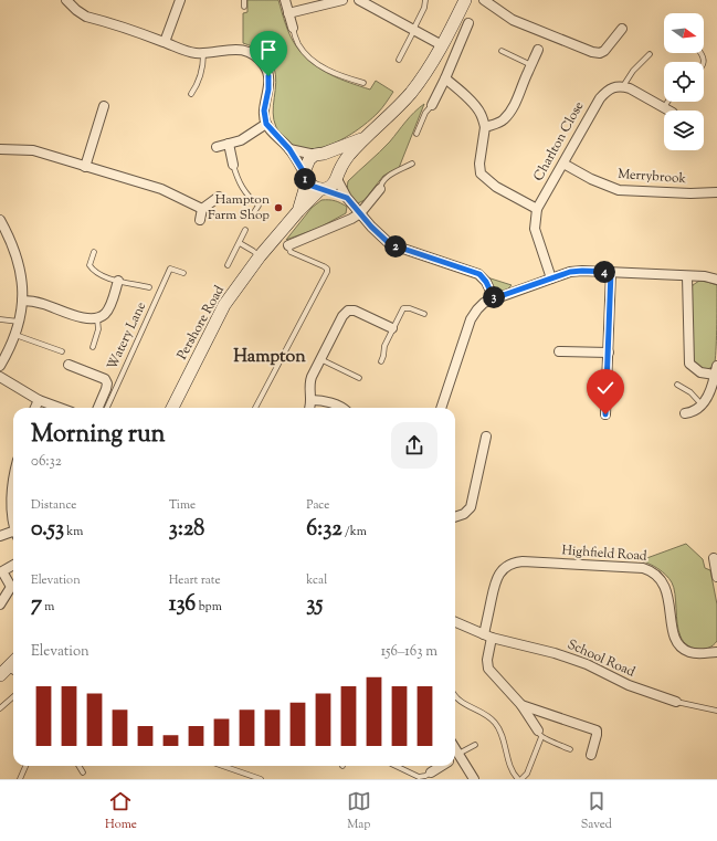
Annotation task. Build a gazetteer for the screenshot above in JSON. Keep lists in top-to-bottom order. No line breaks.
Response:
{"streets":{"main road":["Pershore Road"],"street":["Charlton Close","Merrybrook","Highfield Road","School Road"],"lane":["Watery Lane"]},"crossings":[["Charlton Close","Merrybrook"],["Highfield Road","School Road"]],"districts":["Hampton"],"places":["Hampton Farm Shop"],"north":"right","page":{"pins":["1","2","4","3"],"heading":["Morning run","06:32"],"stats":[["Distance","0.53 km"],["Time","3:28"],["Pace","6:32 /km"],["Elevation","7 m"],["Heart rate","136 bpm"],["kcal","35"]],"chart":["Elevation","156–163 m"],"tabs":["Home","Map","Saved"]}}
